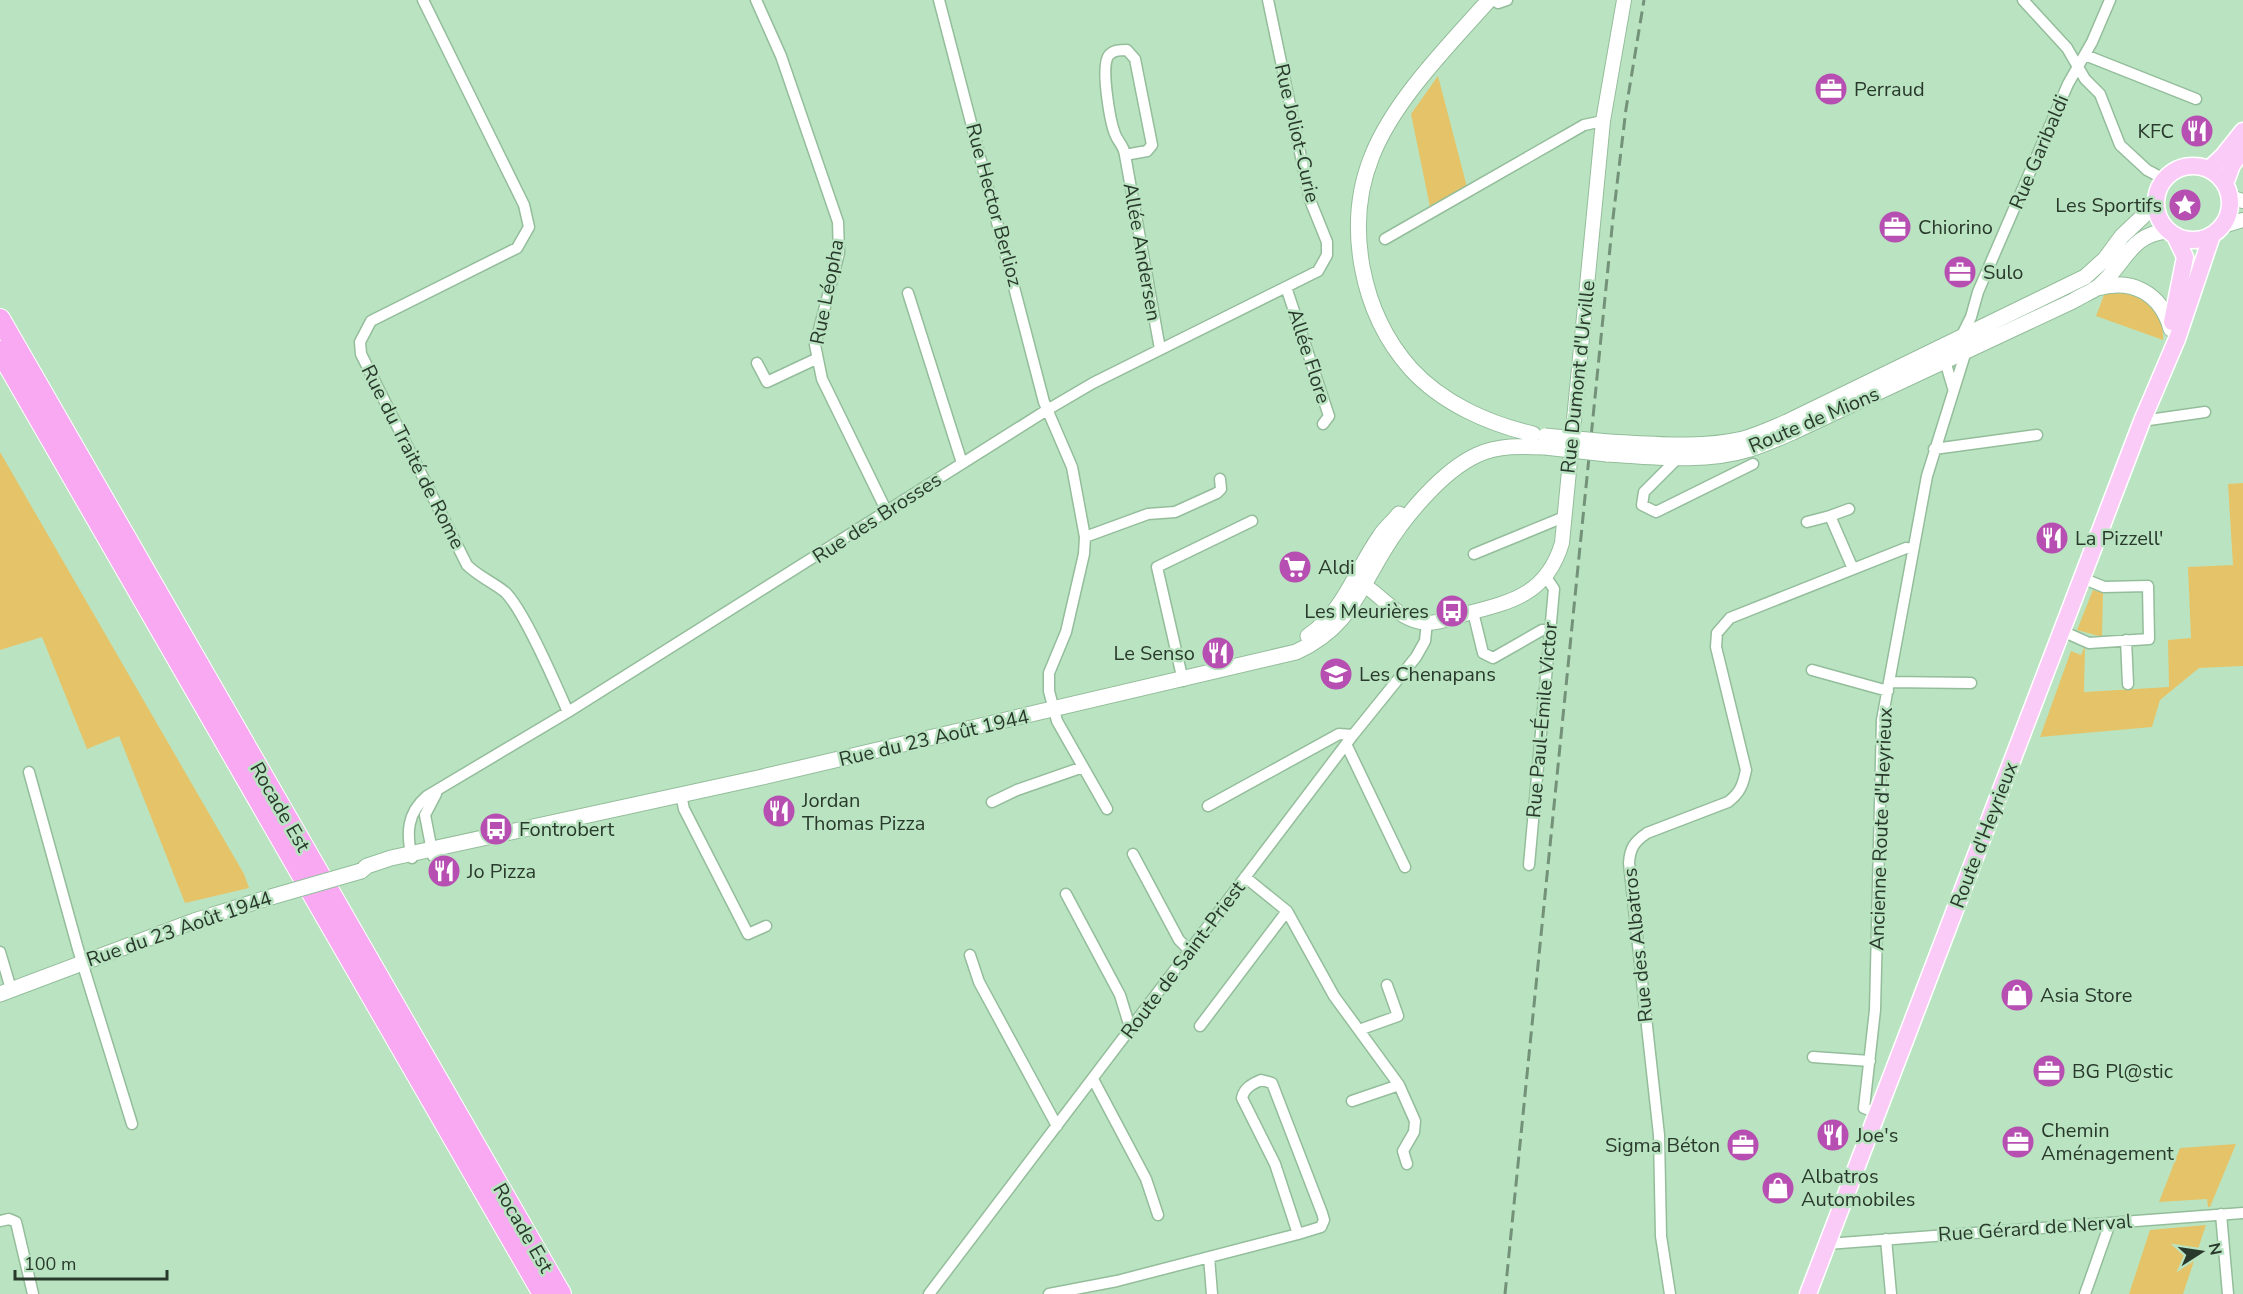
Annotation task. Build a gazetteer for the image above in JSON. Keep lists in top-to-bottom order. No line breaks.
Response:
{"streets":{"highway":["Rocade Est"],"main road":["Route de Mions","Rue du 23 Août 1944","Route d'Heyrieux"],"street":["Rue Joliot-Curie","Rue Garibaldi","Rue Hector Berlioz","Allée Andersen","Rue Léopha","Allée Flore","Rue Dumont d'Urville","Rue du Traité de Rome","Rue des Brosses","Rue Paul-Émile Victor","Ancienne Route d'Heyrieux","Rue des Albatros","Route de Saint-Priest","Rue Gérard de Nerval"]},"crossings":[["Rue Joliot-Curie","Rue des Brosses"],["Rue Garibaldi","Route de Mions"],["Rue Garibaldi","Ancienne Route d'Heyrieux"],["Rue Hector Berlioz","Rue des Brosses"],["Rue Hector Berlioz","Rue du 23 Août 1944"],["Allée Andersen","Rue des Brosses"],["Rue Léopha","Rue des Brosses"],["Allée Flore","Rue des Brosses"],["Rue Dumont d'Urville","Rue Paul-Émile Victor"],["Rue Dumont d'Urville","Route de Saint-Priest"],["Route de Mions","Rue du 23 Août 1944"],["Route de Mions","Ancienne Route d'Heyrieux"],["Route de Mions","Route d'Heyrieux"],["Rue du Traité de Rome","Rue des Brosses"],["Rue des Brosses","Rue du 23 Août 1944"],["Ancienne Route d'Heyrieux","Route d'Heyrieux"],["Ancienne Route d'Heyrieux","Rue des Albatros"],["Route d'Heyrieux","Rue Gérard de Nerval"]],"places":{"office":["Perraud","Chiorino","Sulo","BG Pl@stic","Chemin Aménagement","Sigma Béton"],"restaurant":["KFC","La Pizzell'","Le Senso","Jordan Thomas Pizza","Jo Pizza","Joe's"],"place":["Les Sportifs"],"supermarket":["Aldi"],"bus stop":["Les Meurières","Fontrobert"],"school or university":["Les Chenapans"],"shop":["Asia Store","Albatros Automobiles"]},"scale_bar":"100 m","north":"right"}
